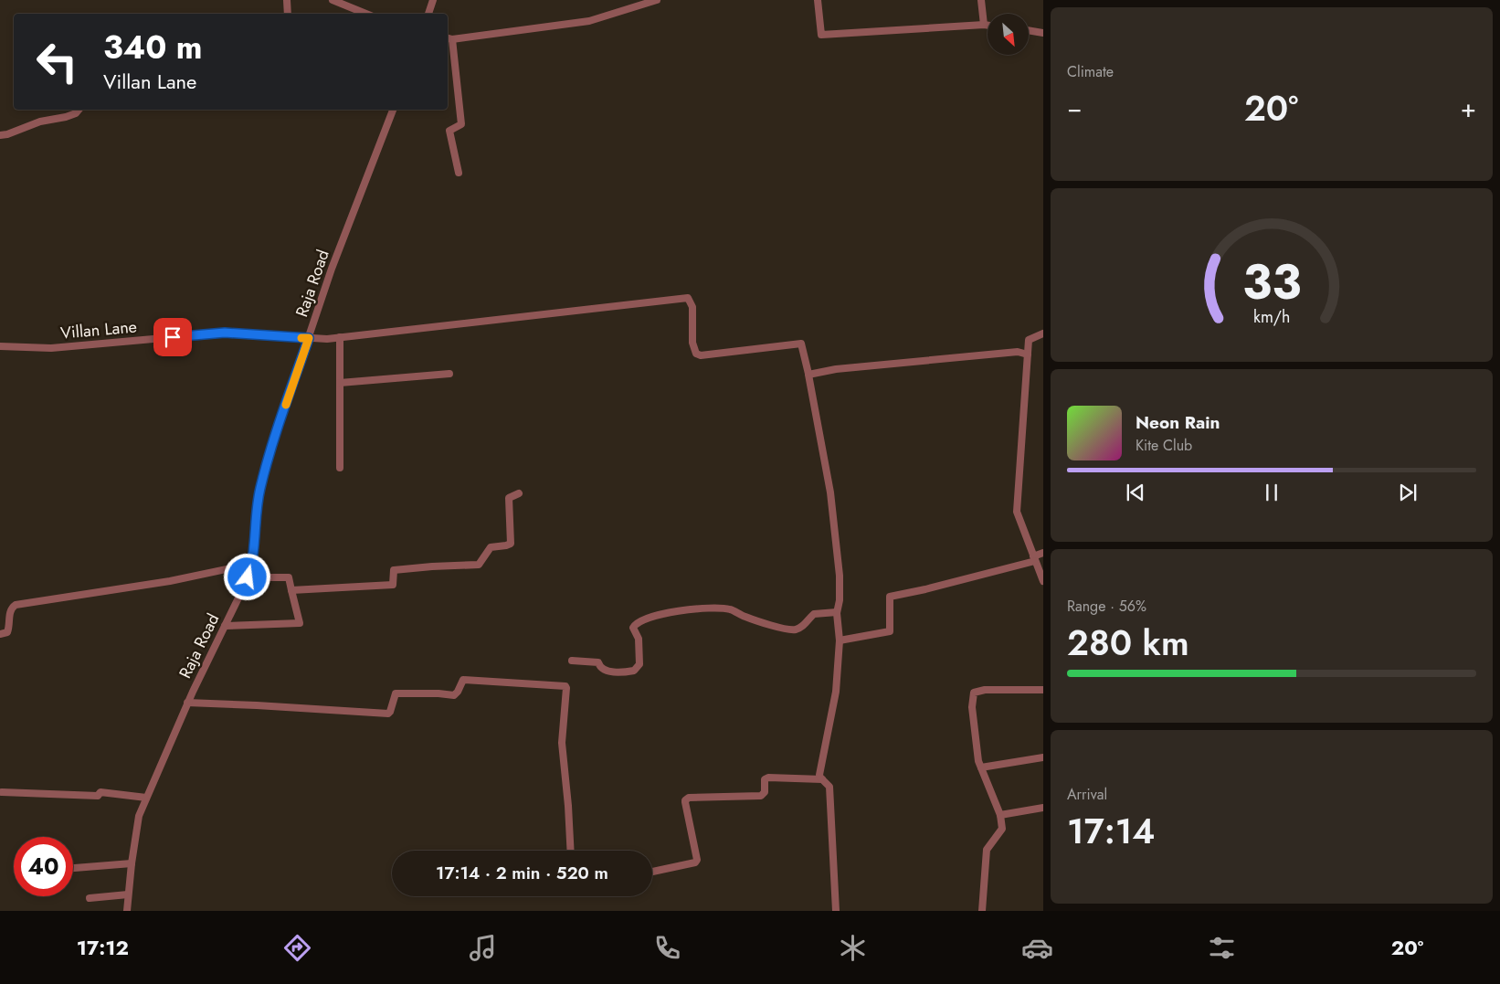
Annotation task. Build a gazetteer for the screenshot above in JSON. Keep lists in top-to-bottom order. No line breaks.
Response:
{"streets":{"street":["Raja Road","Villan Lane"]},"crossings":[["Raja Road","Villan Lane"]],"north":"bottom right","page":{"tile":["Climate",["Range · 56%","280 km"],["Arrival","17:14"]],"turn":["340 m","Villan Lane"],"heat":["−","20°","+"],"song":["Neon Rain","Kite Club"],"limit":"40","trip":"17:14 · 2 min · 520 m","tabs":["17:12","20°"],"gauge":["33","km/h"]}}
